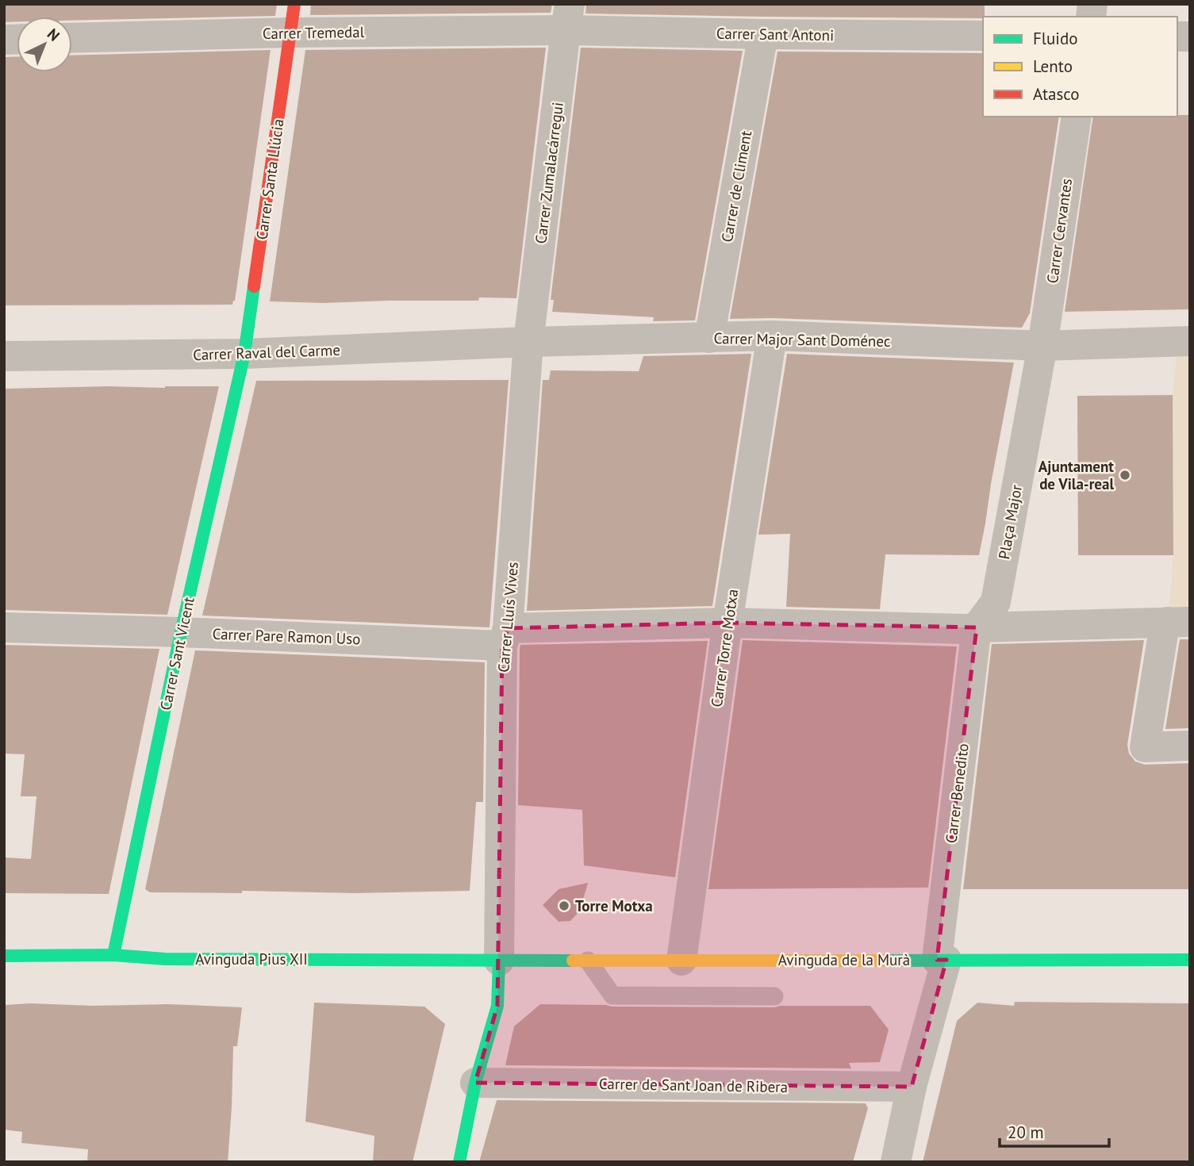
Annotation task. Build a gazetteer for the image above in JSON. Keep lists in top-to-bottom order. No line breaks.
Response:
{"streets":{"main road":["Carrer Santa Llúcia","Carrer Sant Vicent","Avinguda Pius XII","Avinguda de la Murà"],"street":["Carrer Tremedal","Carrer Sant Antoni","Carrer Zumalacárregui","Carrer de Climent","Carrer Cervantes","Carrer Major Sant Doménec","Carrer Raval del Carme","Plaça Major","Carrer Lluís Vives","Carrer Pare Ramon Uso","Carrer Torre Motxa","Carrer Benedito","Carrer de Sant Joan de Ribera"]},"crossings":[["Carrer Tremedal","Carrer Sant Antoni"],["Carrer Tremedal","Carrer Zumalacárregui"],["Carrer Tremedal","Carrer Santa Llúcia"],["Carrer Sant Antoni","Carrer Zumalacárregui"],["Carrer Sant Antoni","Carrer de Climent"],["Carrer Zumalacárregui","Carrer Major Sant Doménec"],["Carrer Zumalacárregui","Carrer Raval del Carme"],["Carrer Zumalacárregui","Carrer Lluís Vives"],["Carrer Santa Llúcia","Carrer Raval del Carme"],["Carrer Santa Llúcia","Carrer Sant Vicent"],["Carrer de Climent","Carrer Major Sant Doménec"],["Carrer Cervantes","Carrer Major Sant Doménec"],["Carrer Cervantes","Plaça Major"],["Carrer Major Sant Doménec","Carrer Raval del Carme"],["Carrer Major Sant Doménec","Plaça Major"],["Carrer Major Sant Doménec","Carrer Lluís Vives"],["Carrer Major Sant Doménec","Carrer Torre Motxa"],["Carrer Raval del Carme","Carrer Lluís Vives"],["Carrer Raval del Carme","Carrer Sant Vicent"],["Plaça Major","Carrer Pare Ramon Uso"],["Plaça Major","Carrer Benedito"],["Carrer Lluís Vives","Carrer Pare Ramon Uso"],["Carrer Lluís Vives","Avinguda Pius XII"],["Carrer Lluís Vives","Avinguda de la Murà"],["Carrer Pare Ramon Uso","Carrer Torre Motxa"],["Carrer Pare Ramon Uso","Carrer Sant Vicent"],["Carrer Pare Ramon Uso","Carrer Benedito"],["Carrer Torre Motxa","Avinguda de la Murà"],["Carrer Sant Vicent","Avinguda Pius XII"],["Carrer Benedito","Avinguda de la Murà"],["Carrer Benedito","Carrer de Sant Joan de Ribera"],["Avinguda Pius XII","Avinguda de la Murà"]],"places":["Ajuntament de Vila-real","Torre Motxa"],"legend":["Fluido","Lento","Atasco"],"scale_bar":"20 m","north":"top right"}
